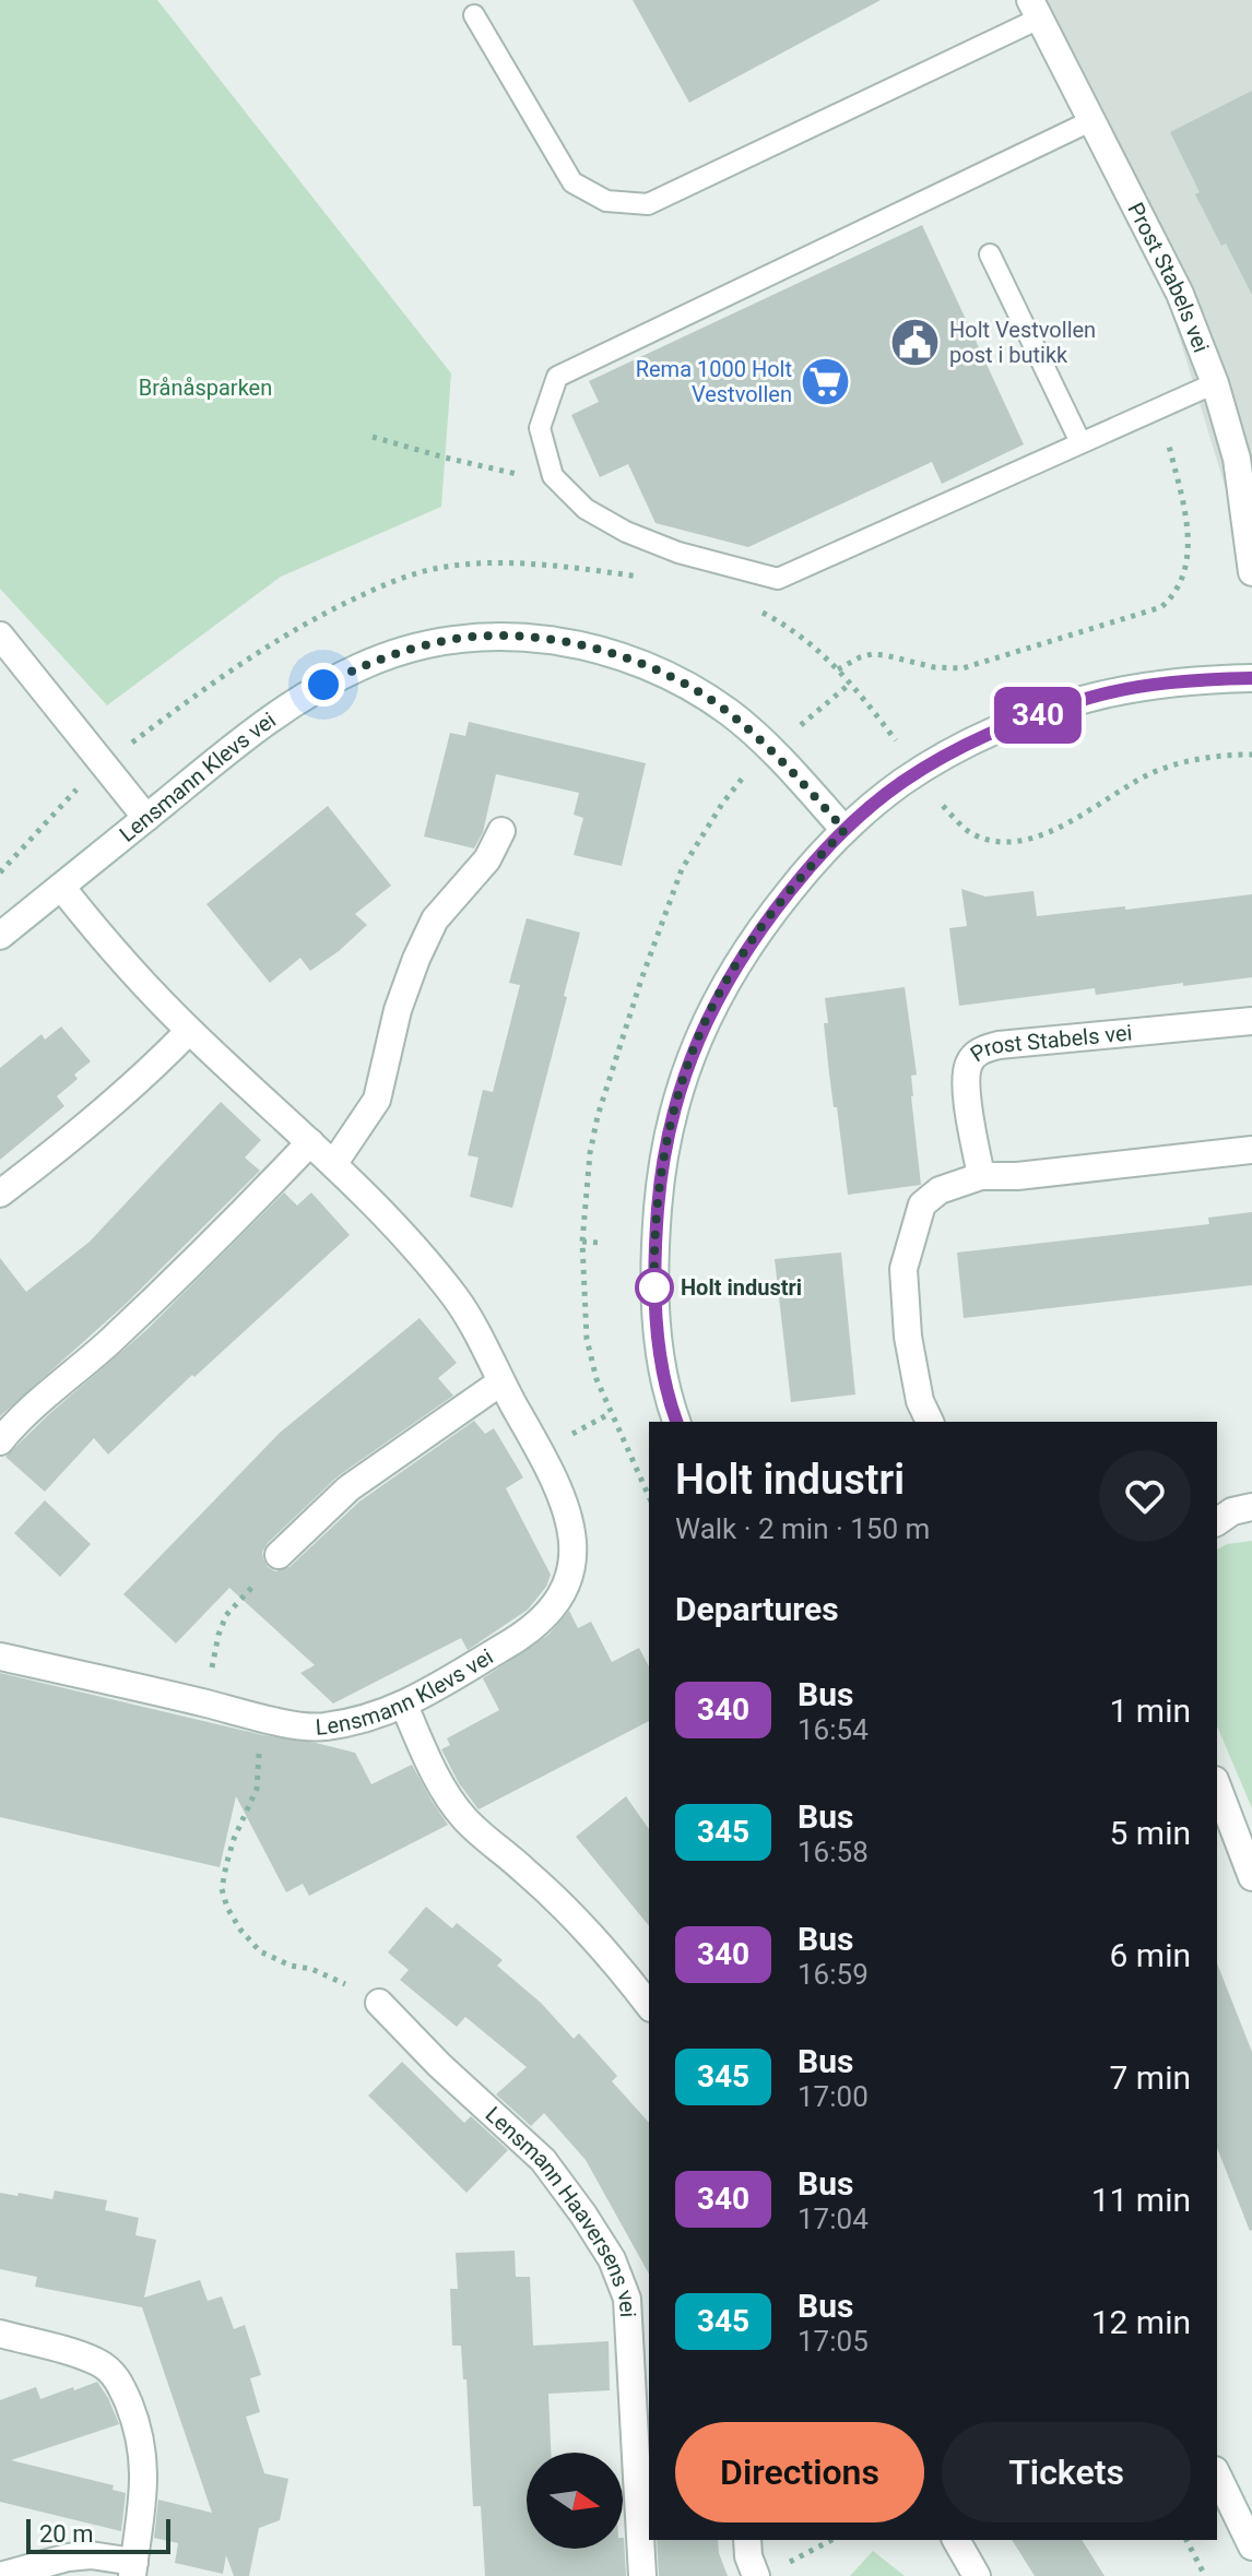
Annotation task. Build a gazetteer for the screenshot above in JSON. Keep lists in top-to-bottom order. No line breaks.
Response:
{"streets":{"street":["Prost Stabels vei","Lensmann Klevs vei","Lensmann Haaversens vei"]},"parks":["Brånåsparken"],"places":{"public building":["Holt Vestvollen post i butikk"],"supermarket":["Rema 1000 Holt Vestvollen"],"other":["Holt industri"]},"lines":["bus line 340"],"scale_bar":"20 m","north":"right","page":{"on_map":"340","heading":[["Holt industri","Walk · 2 min · 150 m"],"Departures"],"list":[{"mark":"340","name":"Bus","note":"16:54","value":"1 min"},{"mark":"345","name":"Bus","note":"16:58","value":"5 min"},{"mark":"340","name":"Bus","note":"16:59","value":"6 min"},{"mark":"345","name":"Bus","note":"17:00","value":"7 min"},{"mark":"340","name":"Bus","note":"17:04","value":"11 min"},{"mark":"345","name":"Bus","note":"17:05","value":"12 min"}],"buttons":["Directions","Tickets"],"scale":"20 m"}}
